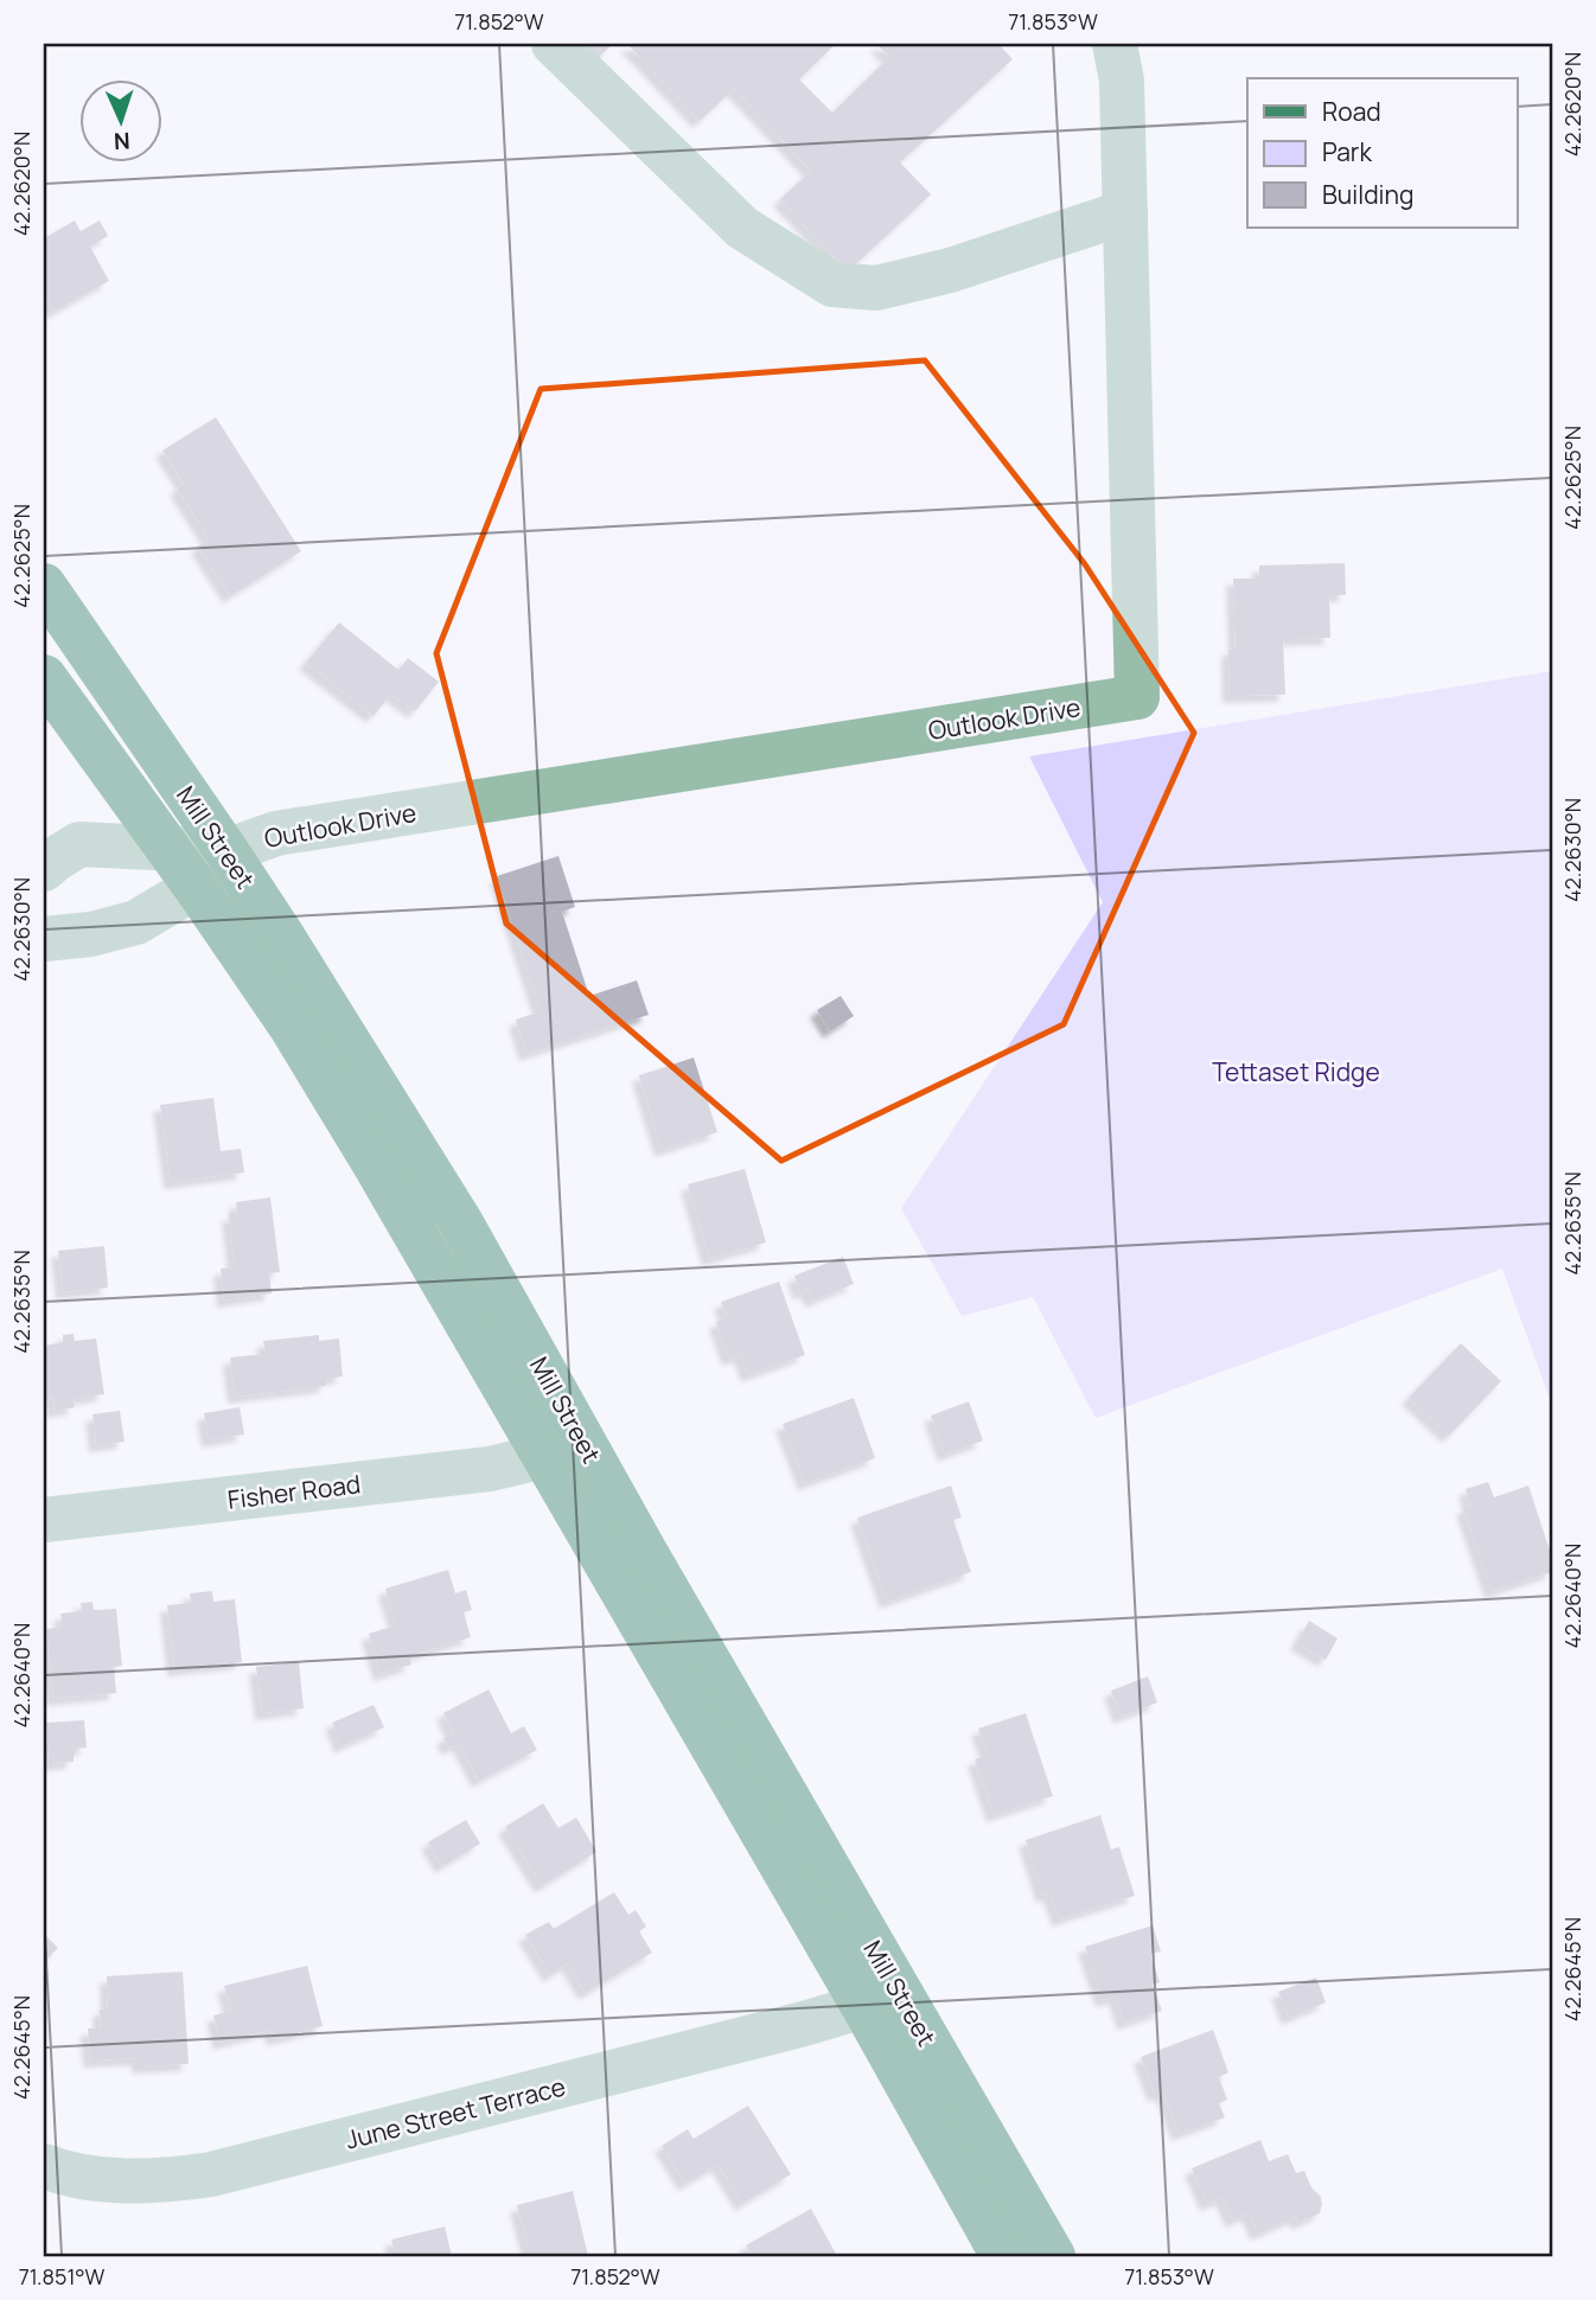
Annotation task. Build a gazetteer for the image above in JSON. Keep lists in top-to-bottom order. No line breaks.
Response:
{"streets":{"main road":["Mill Street"],"street":["Outlook Drive","Fisher Road","June Street Terrace"]},"crossings":[["Outlook Drive","Mill Street"],["Mill Street","Fisher Road"],["Mill Street","June Street Terrace"]],"parks":["Tettaset Ridge"],"legend":["Road","Park","Building"],"north":"bottom","coordinates":["71.852°W","71.853°W","42.2620°N","42.2625°N","42.2630°N","42.2635°N","42.2640°N","42.2645°N","71.851°W"]}
